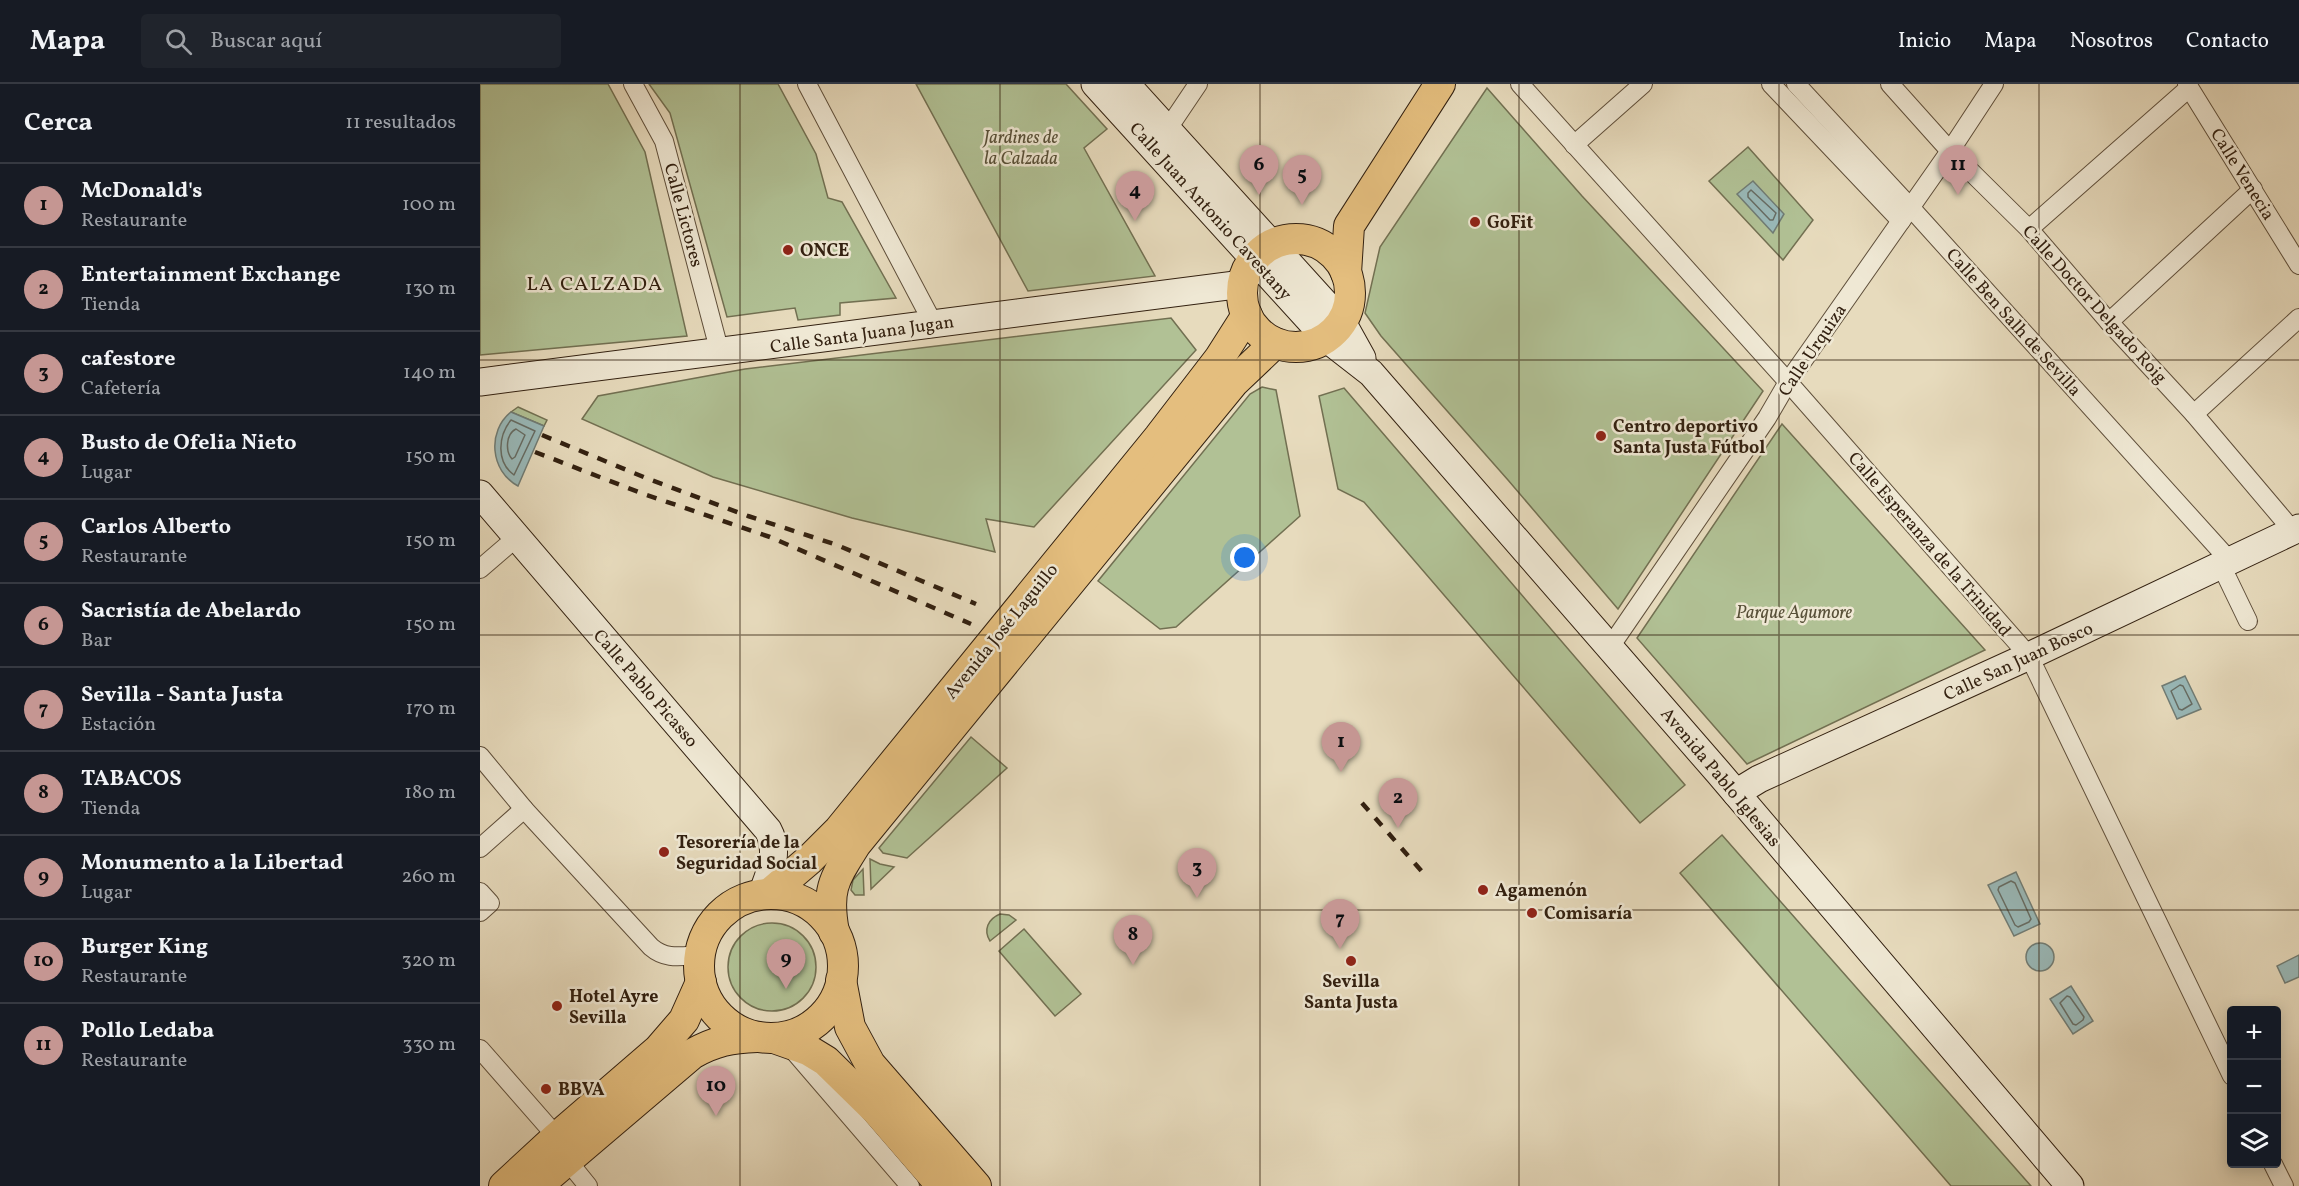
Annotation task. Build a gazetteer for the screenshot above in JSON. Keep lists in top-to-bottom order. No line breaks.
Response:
{"streets":{"main road":["Calle Juan Antonio Cavestany","Calle Santa Juana Jugan","Avenida José Laguillo","Calle San Juan Bosco","Calle Pablo Picasso","Avenida Pablo Iglesias"],"street":["Calle Venecia","Calle Lictores","Calle Doctor Delgado Roig","Calle Ben Salh de Sevilla","Calle Urquiza","Calle Esperanza de la Trinidad"]},"crossings":[["Calle Juan Antonio Cavestany","Calle Santa Juana Jugan"],["Calle Juan Antonio Cavestany","Avenida Pablo Iglesias"],["Calle Lictores","Calle Santa Juana Jugan"],["Calle Doctor Delgado Roig","Calle Urquiza"],["Calle Doctor Delgado Roig","Calle San Juan Bosco"],["Calle Ben Salh de Sevilla","Calle Urquiza"],["Calle Ben Salh de Sevilla","Calle San Juan Bosco"],["Calle Urquiza","Calle Esperanza de la Trinidad"],["Calle Urquiza","Avenida Pablo Iglesias"],["Calle Esperanza de la Trinidad","Calle San Juan Bosco"],["Calle San Juan Bosco","Avenida Pablo Iglesias"]],"districts":["LA CALZADA"],"parks":["Jardines de la Calzada","Parque Agumore"],"places":["GoFit","ONCE","Centro deportivo Santa Justa Fútbol","Tesorería de la Seguridad Social","Agamenón","Comisaría","Sevilla Santa Justa","Hotel Ayre Sevilla","BBVA"],"page":{"header":"Mapa","search":"Buscar aquí","nav":["Inicio","Mapa","Nosotros","Contacto"],"heading":["Cerca","11 resultados"],"pins":["6","11","5","4","1","2","3","7","8","9","10"],"list":[{"mark":"1","name":"McDonald's","note":"Restaurante","value":"100 m"},{"mark":"2","name":"Entertainment Exchange","note":"Tienda","value":"130 m"},{"mark":"3","name":"cafestore","note":"Cafetería","value":"140 m"},{"mark":"4","name":"Busto de Ofelia Nieto","note":"Lugar","value":"150 m"},{"mark":"5","name":"Carlos Alberto","note":"Restaurante","value":"150 m"},{"mark":"6","name":"Sacristía de Abelardo","note":"Bar","value":"150 m"},{"mark":"7","name":"Sevilla - Santa Justa","note":"Estación","value":"170 m"},{"mark":"8","name":"TABACOS","note":"Tienda","value":"180 m"},{"mark":"9","name":"Monumento a la Libertad","note":"Lugar","value":"260 m"},{"mark":"10","name":"Burger King","note":"Restaurante","value":"320 m"},{"mark":"11","name":"Pollo Ledaba","note":"Restaurante","value":"330 m"}],"map_buttons":["+","−"]}}
